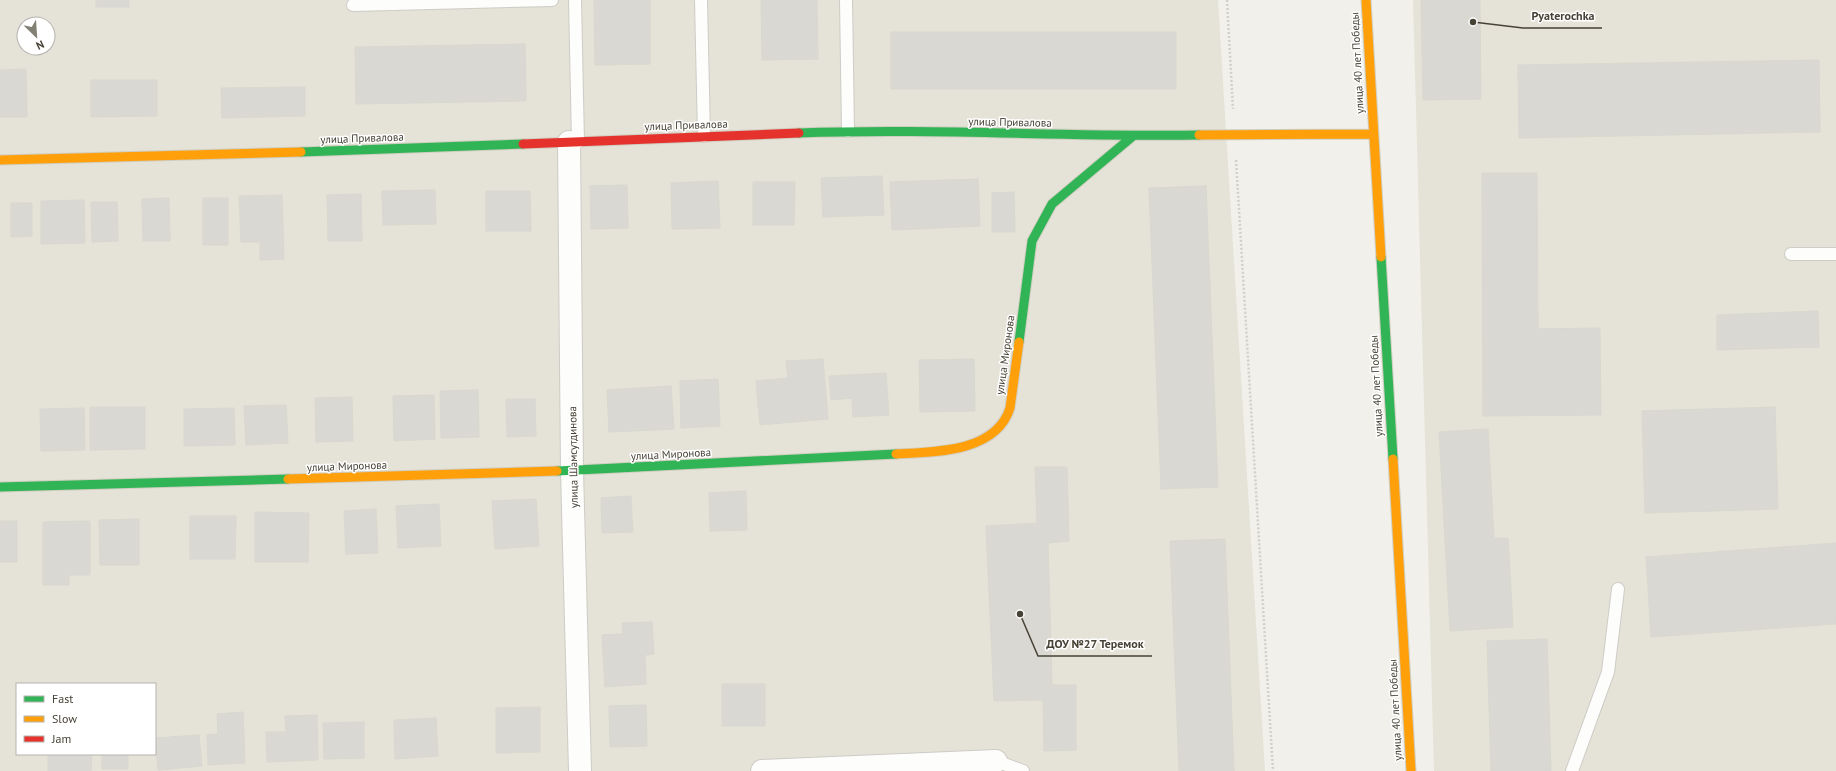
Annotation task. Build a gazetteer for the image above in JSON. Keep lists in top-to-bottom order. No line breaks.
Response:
{"streets":{"street":["улица 40 лет Победы","улица Привалова","улица Миронова","улица Шамсутдинова"]},"crossings":[["улица 40 лет Победы","улица Привалова"],["улица Привалова","улица Миронова"],["улица Привалова","улица Шамсутдинова"],["улица Миронова","улица Шамсутдинова"]],"places":["Pyaterochka","ДОУ №27 Теремок"],"legend":["Fast","Slow","Jam"],"north":"bottom right"}
